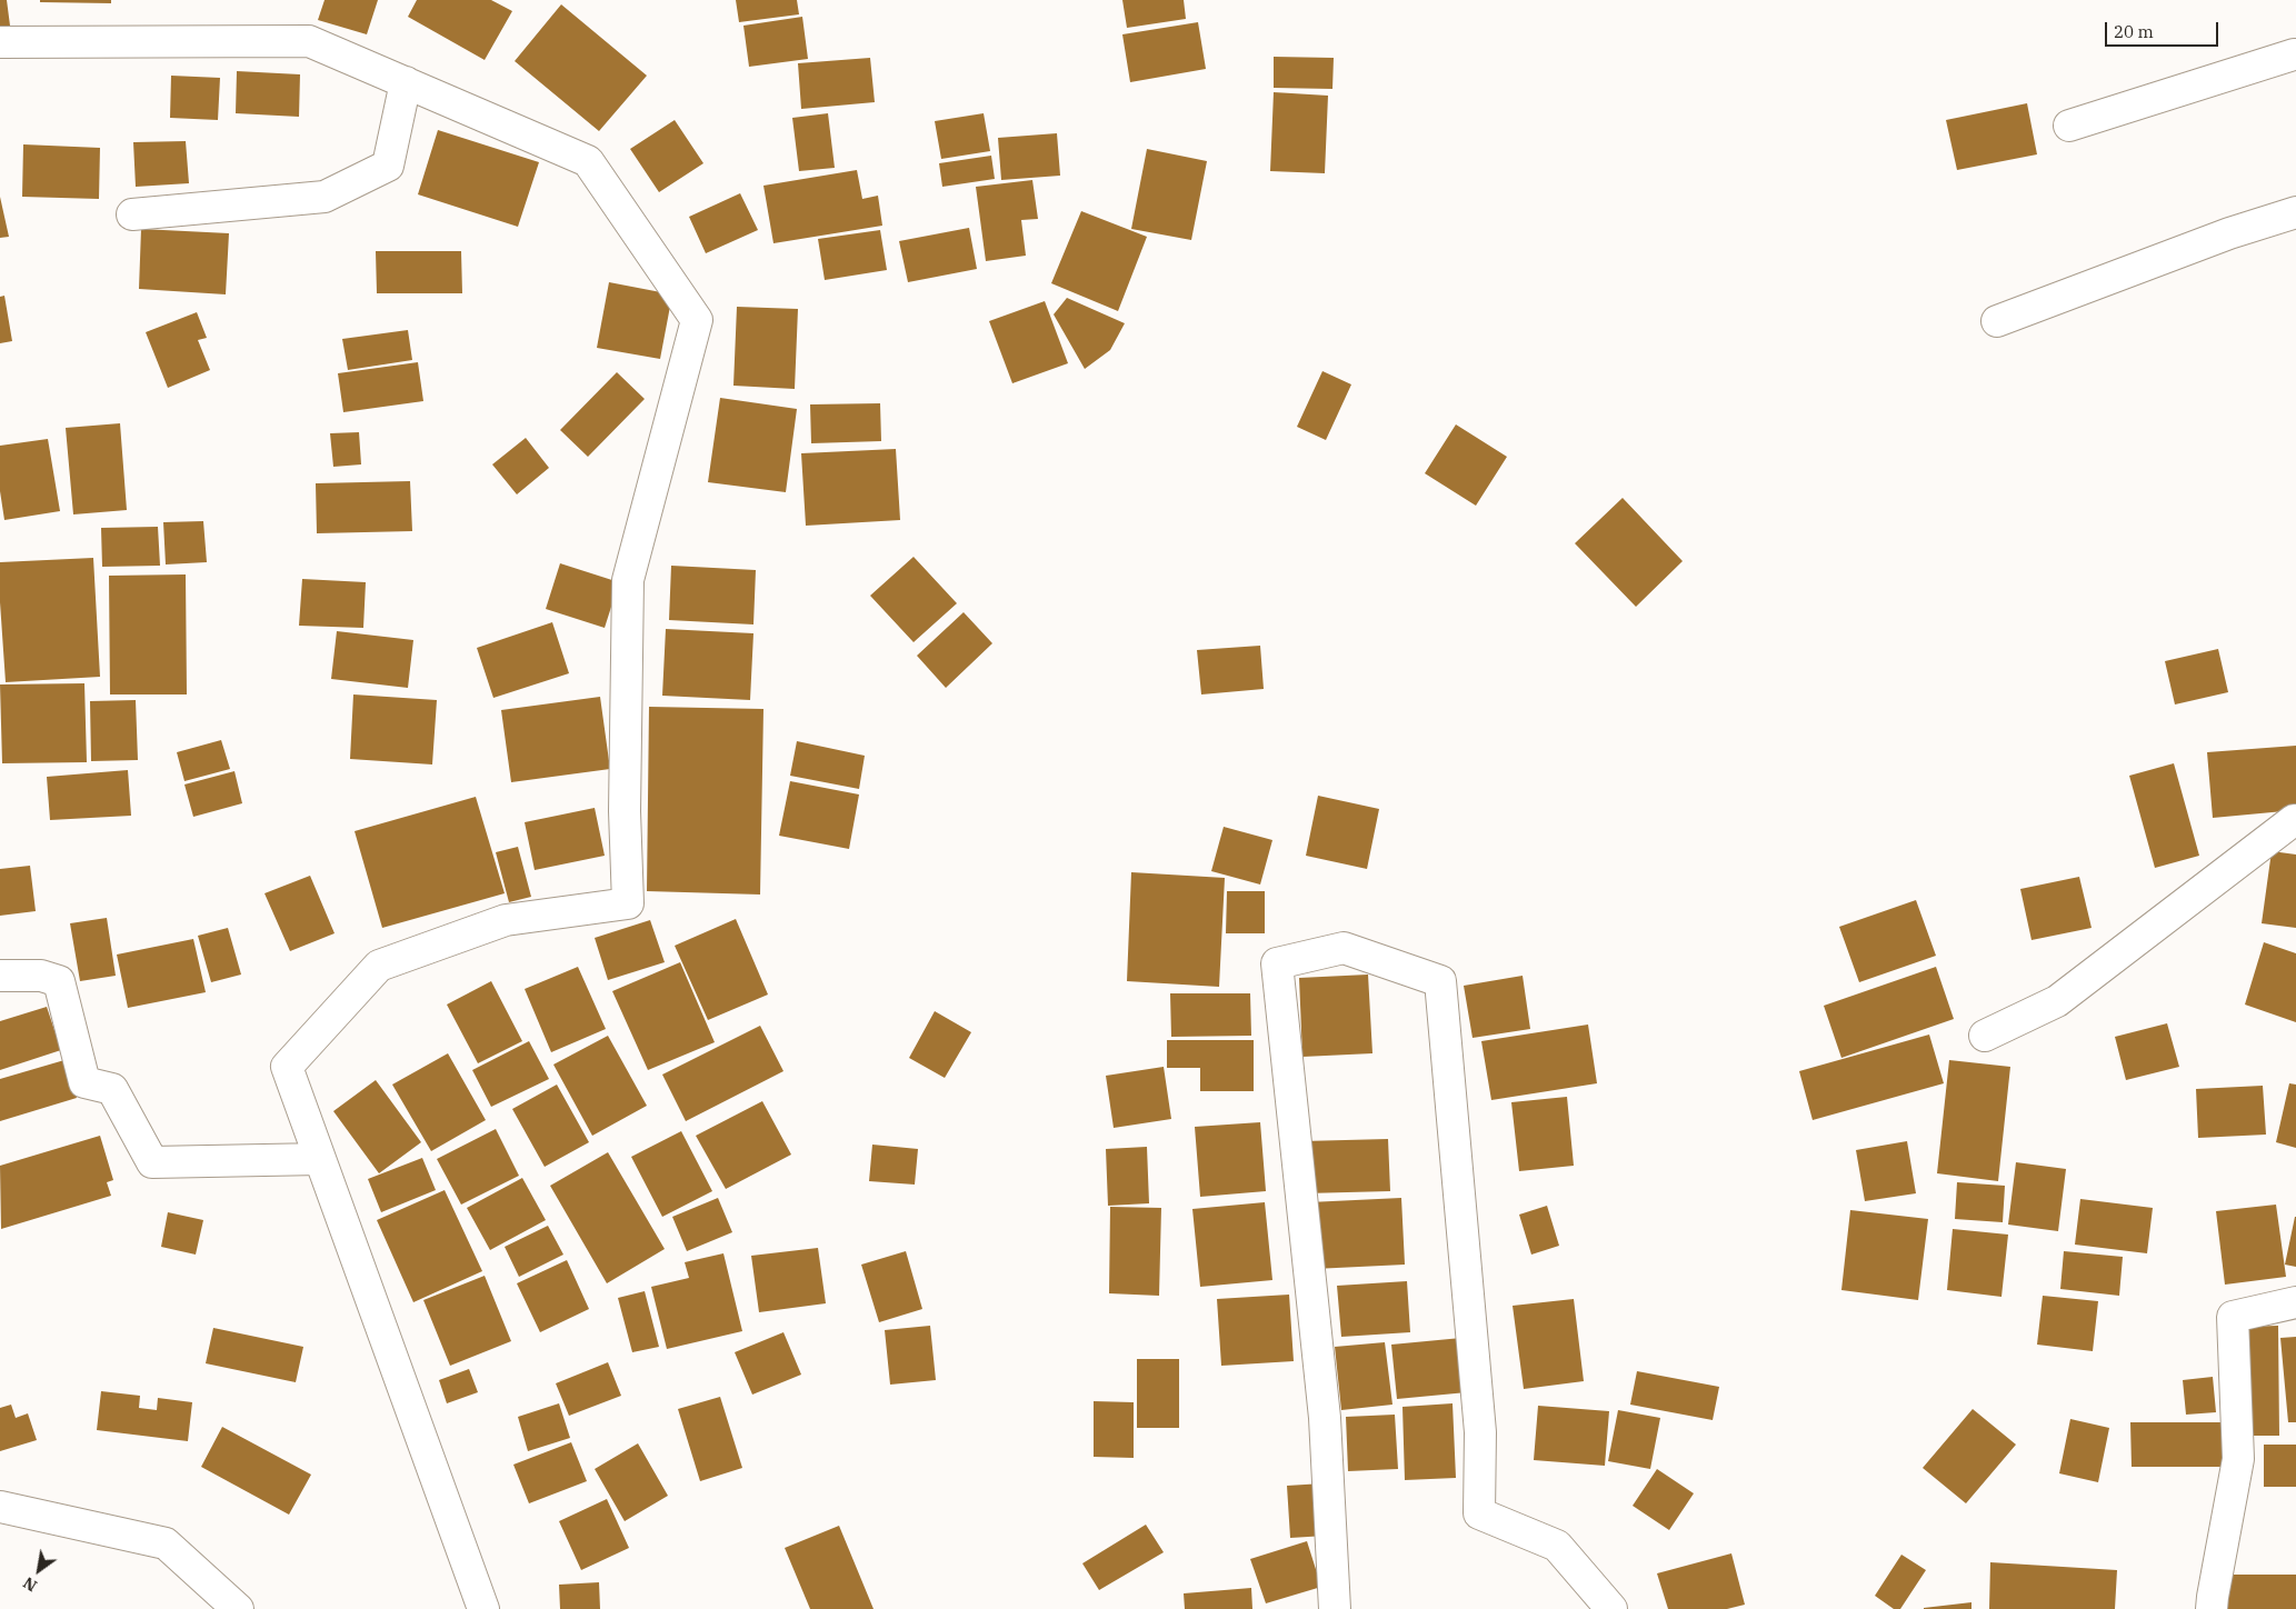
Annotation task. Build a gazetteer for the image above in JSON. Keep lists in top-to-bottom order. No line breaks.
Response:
{"scale_bar":"20 m","north":"bottom left"}
